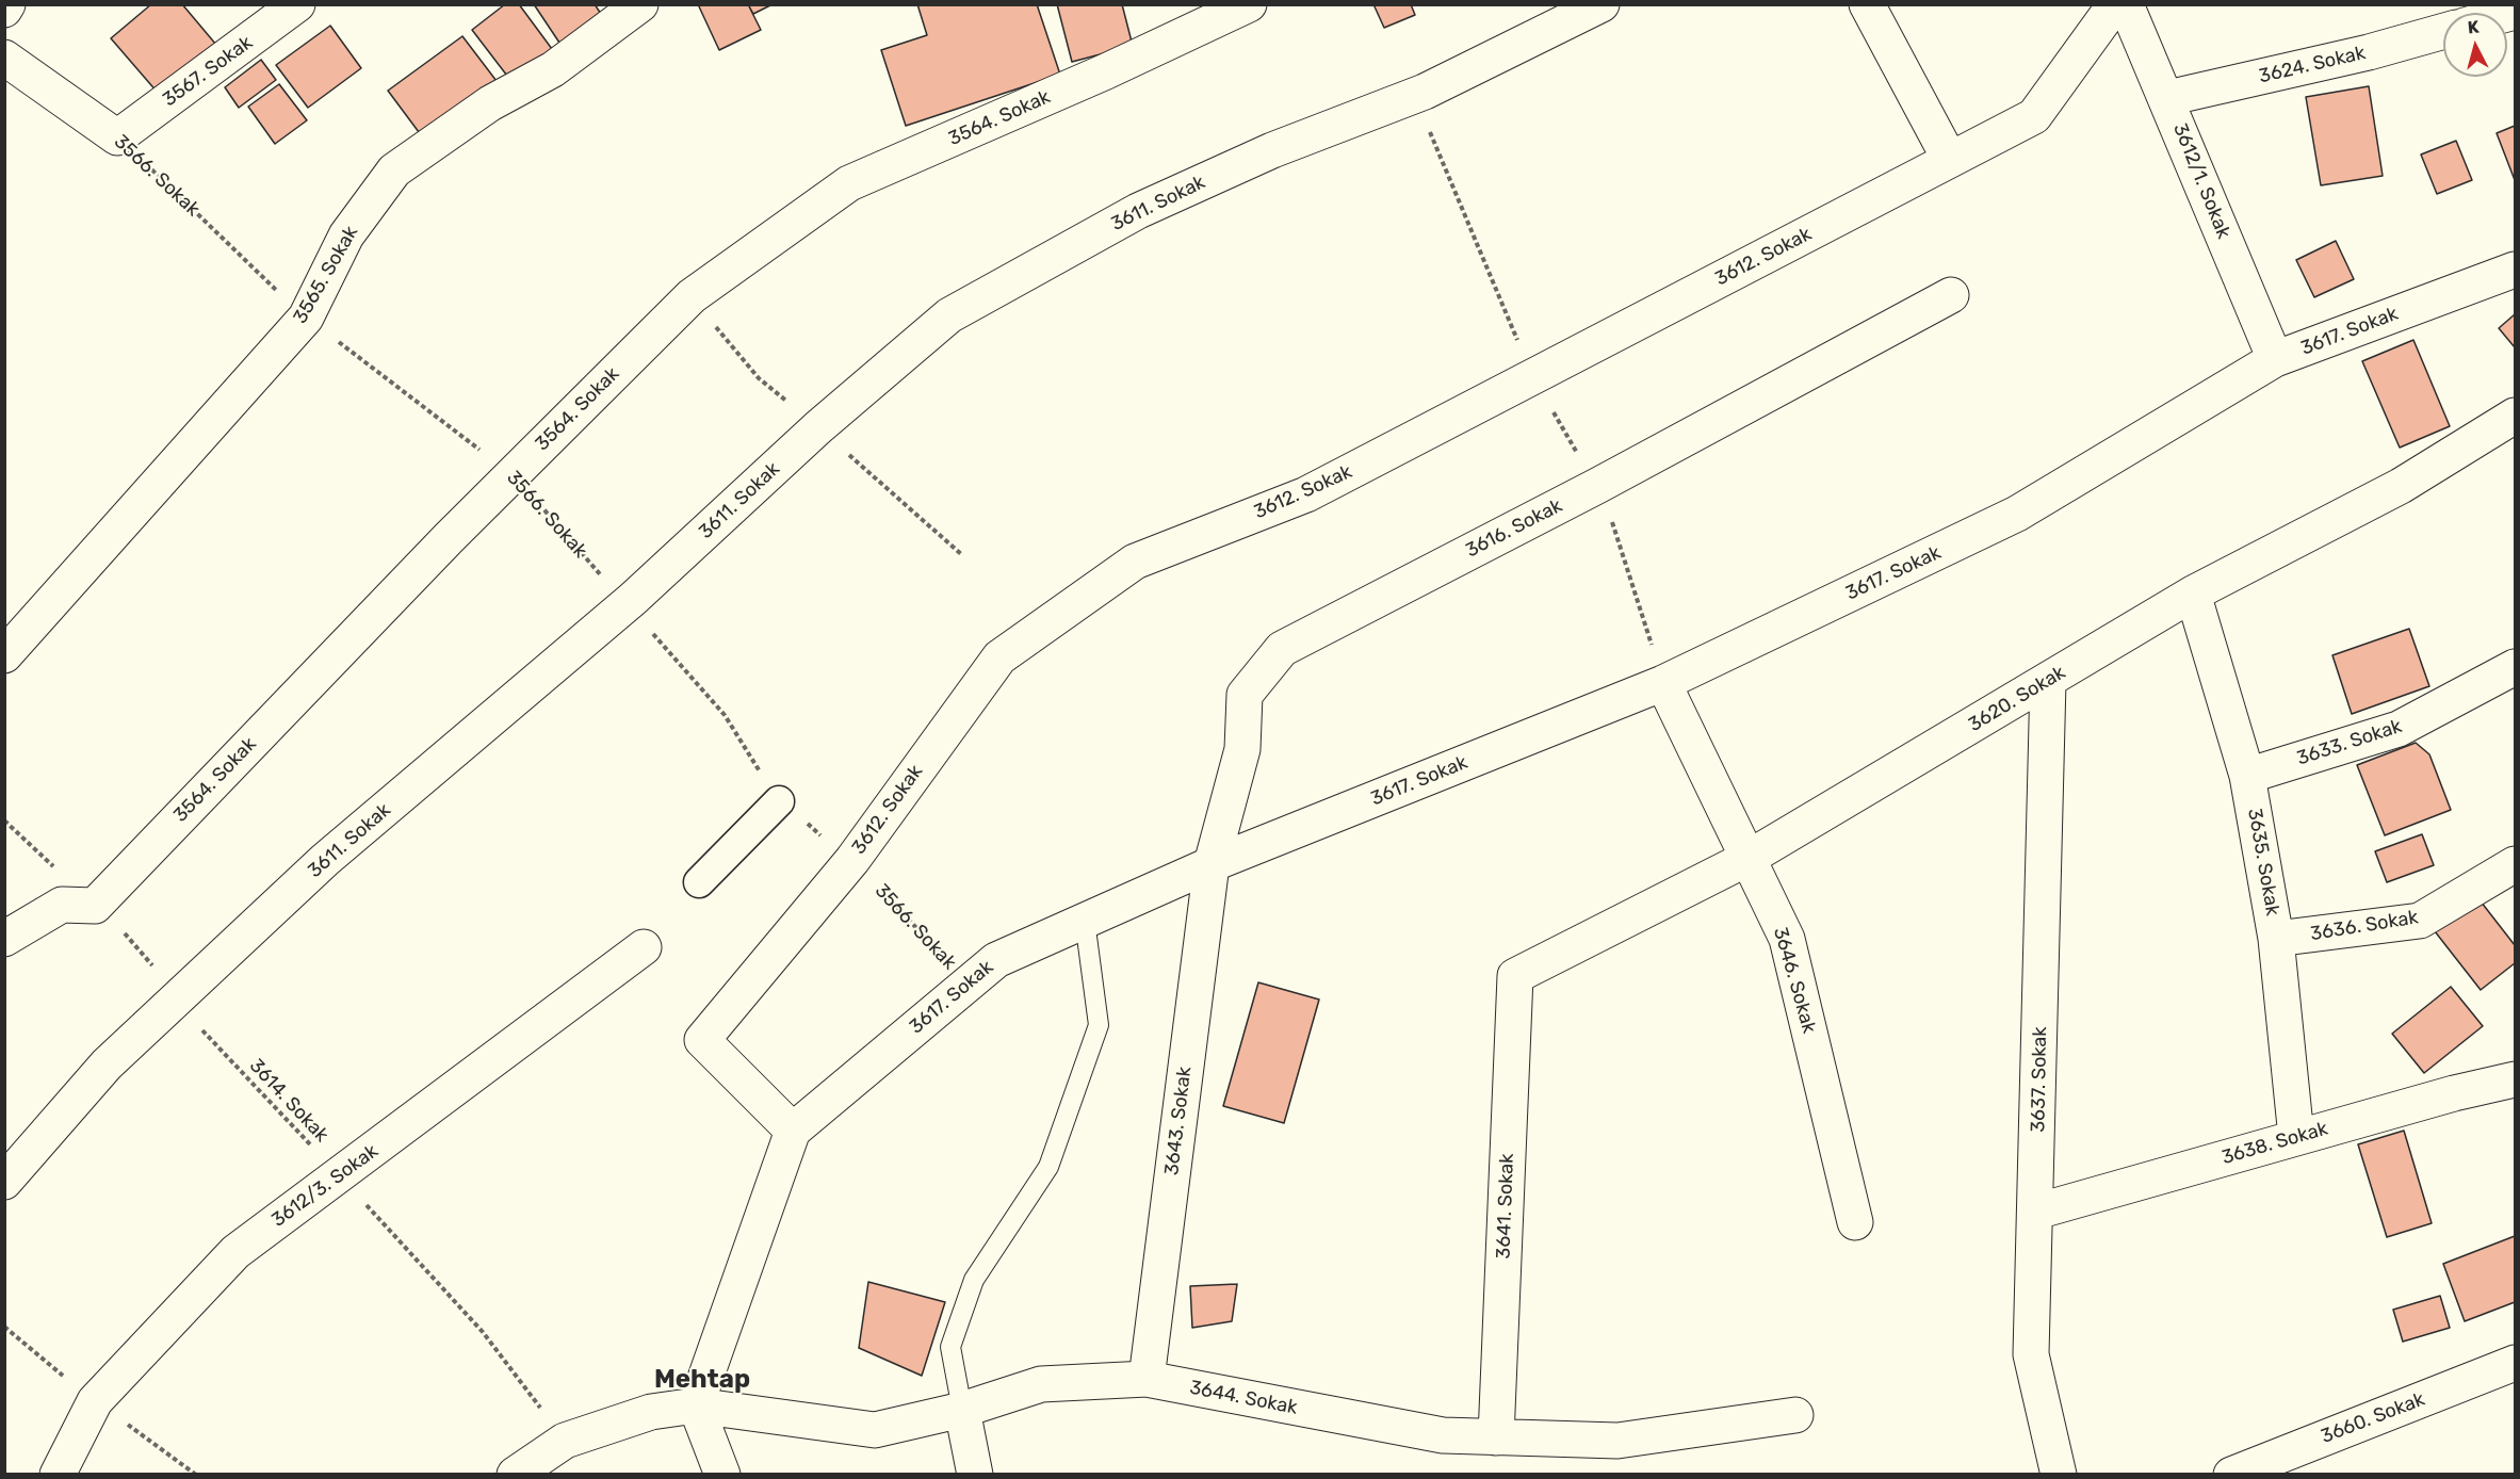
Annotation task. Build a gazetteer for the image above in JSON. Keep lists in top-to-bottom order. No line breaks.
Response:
{"streets":{"street":["3624. Sokak","3567. Sokak","3564. Sokak","3566. Sokak","3612/1. Sokak","3611. Sokak","3612. Sokak","3565. Sokak","3617. Sokak","3616. Sokak","3620. Sokak","3633. Sokak","3635. Sokak","3636. Sokak","3646. Sokak","3637. Sokak","3643. Sokak","3638. Sokak","3612/3. Sokak","3641. Sokak","3644. Sokak","3660. Sokak"],"path":["3614. Sokak"]},"crossings":[["3624. Sokak","3612/1. Sokak"],["3567. Sokak","3566. Sokak"],["3564. Sokak","3566. Sokak"],["3564. Sokak","3614. Sokak"],["3566. Sokak","3611. Sokak"],["3566. Sokak","3612. Sokak"],["3566. Sokak","3565. Sokak"],["3566. Sokak","3617. Sokak"],["3612/1. Sokak","3617. Sokak"],["3611. Sokak","3614. Sokak"],["3612. Sokak","3617. Sokak"],["3617. Sokak","3616. Sokak"],["3617. Sokak","3646. Sokak"],["3617. Sokak","3643. Sokak"],["3616. Sokak","3643. Sokak"],["3620. Sokak","3635. Sokak"],["3620. Sokak","3646. Sokak"],["3620. Sokak","3637. Sokak"],["3620. Sokak","3641. Sokak"],["3633. Sokak","3635. Sokak"],["3635. Sokak","3636. Sokak"],["3635. Sokak","3638. Sokak"],["3637. Sokak","3638. Sokak"],["3614. Sokak","3612/3. Sokak"],["3643. Sokak","3644. Sokak"],["3641. Sokak","3644. Sokak"]],"districts":["Mehtap"],"north":"top"}
